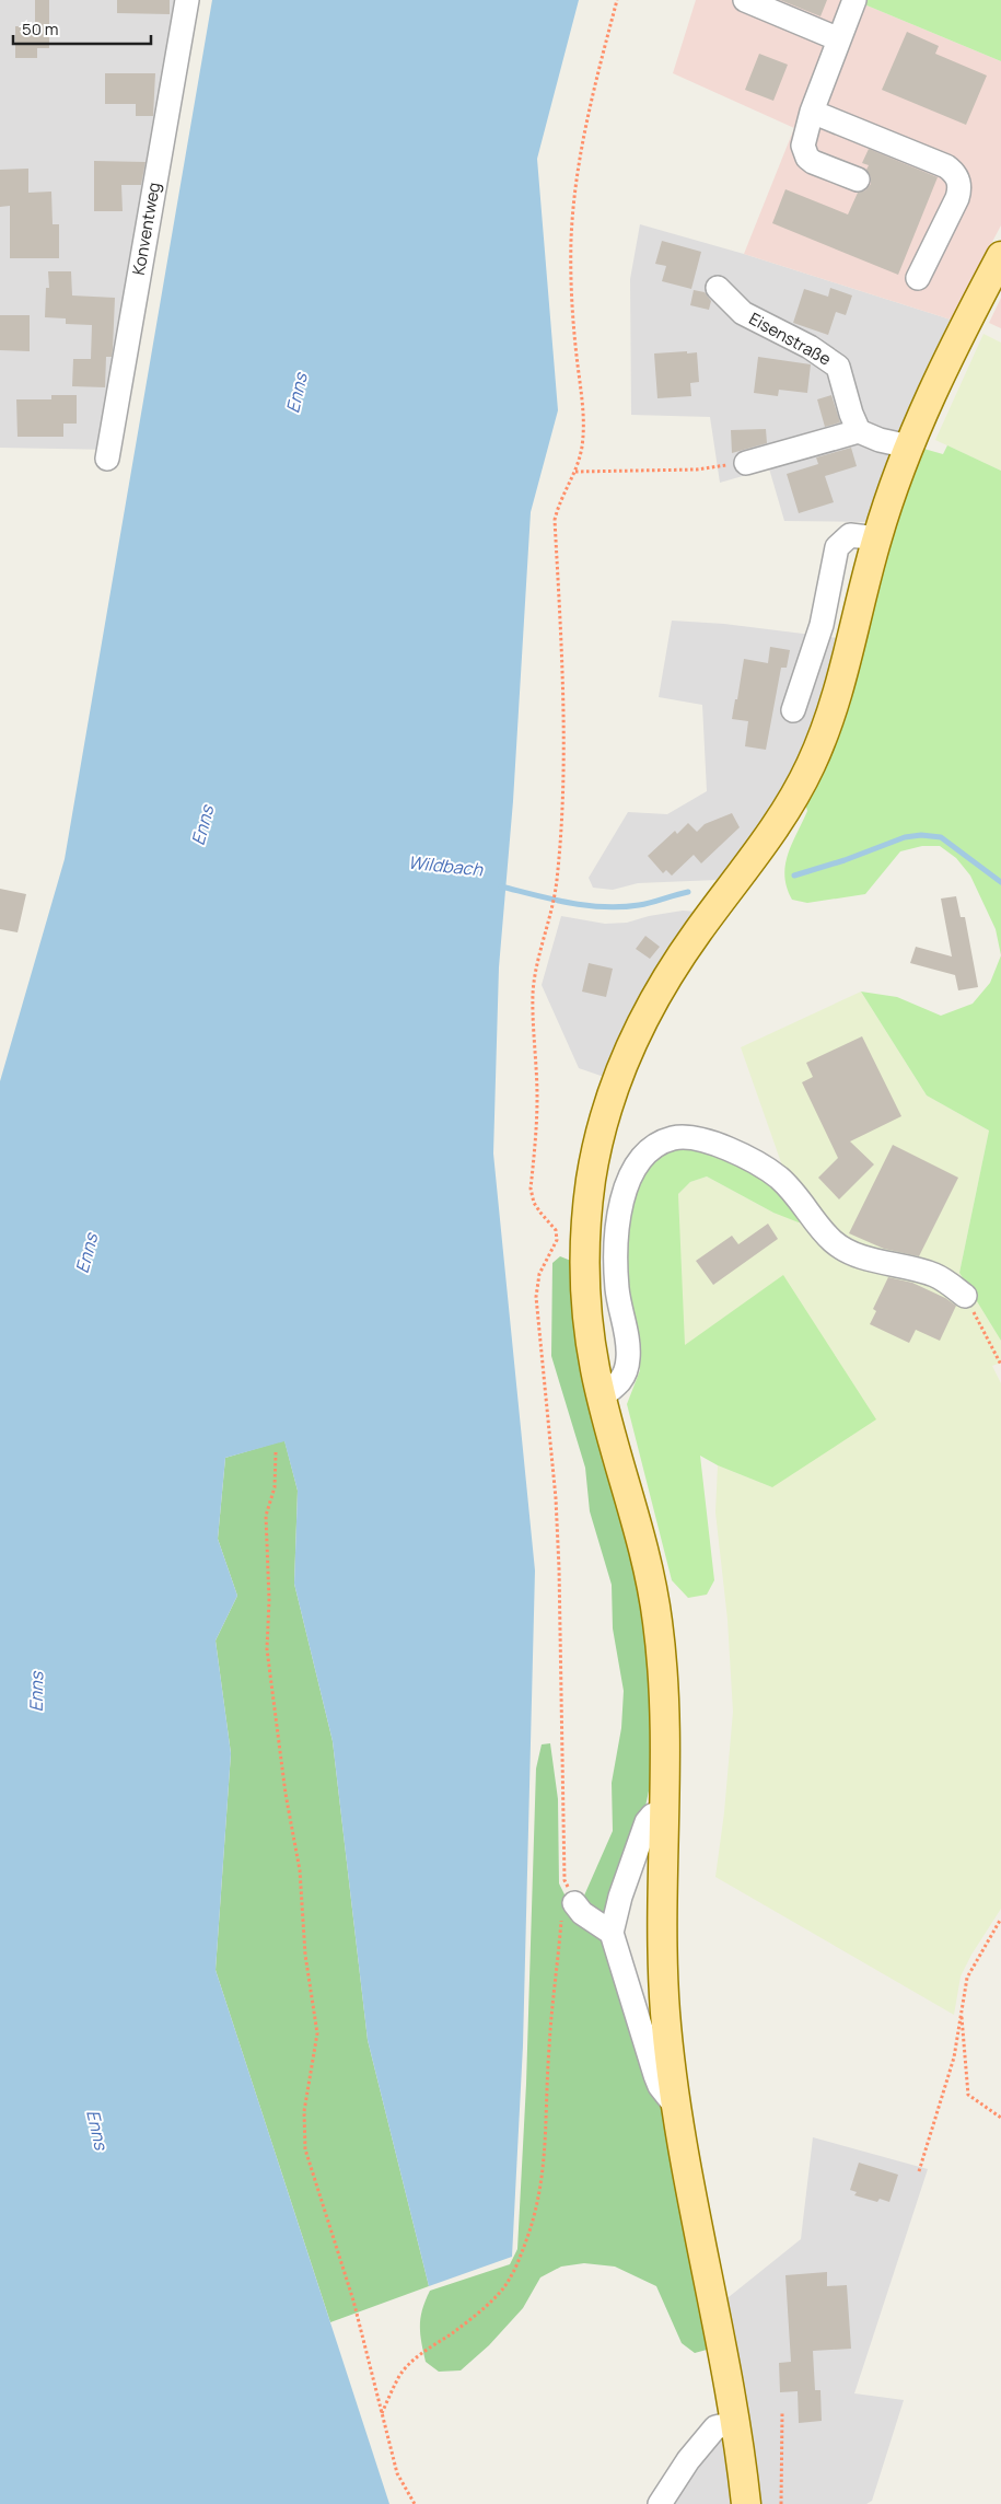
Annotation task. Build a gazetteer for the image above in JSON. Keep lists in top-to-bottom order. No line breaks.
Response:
{"streets":{"street":["Konventweg","Eisenstraße"]},"water":["Enns","Wildbach"],"scale_bar":"50 m"}
